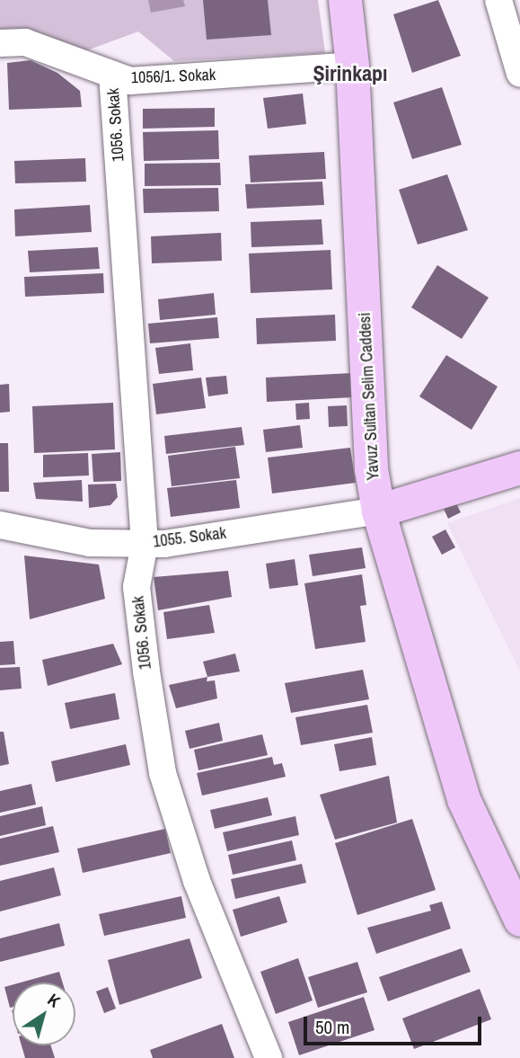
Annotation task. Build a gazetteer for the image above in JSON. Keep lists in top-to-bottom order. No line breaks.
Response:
{"streets":{"main road":["Yavuz Sultan Selim Caddesi"],"street":["1056/1. Sokak","1056. Sokak","1055. Sokak"]},"crossings":[["1056/1. Sokak","1056. Sokak"],["1056/1. Sokak","Yavuz Sultan Selim Caddesi"],["1056. Sokak","1055. Sokak"],["Yavuz Sultan Selim Caddesi","1055. Sokak"]],"districts":["Şirinkapı"],"scale_bar":"50 m","north":"top right"}
